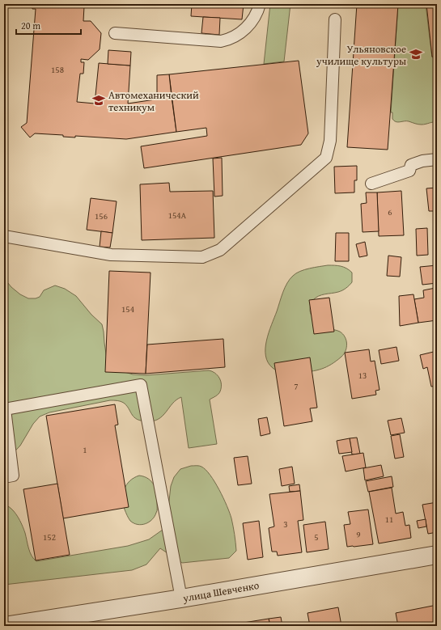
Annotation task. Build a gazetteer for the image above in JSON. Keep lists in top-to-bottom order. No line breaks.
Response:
{"streets":{"street":["улица Шевченко"]},"places":{"school or university":["Ульяновское училище культуры","Автомеханический техникум"]},"house_numbers":["158","6","154А","156","154","13","7","1","11","3","9","152","5"],"scale_bar":"20 m"}
